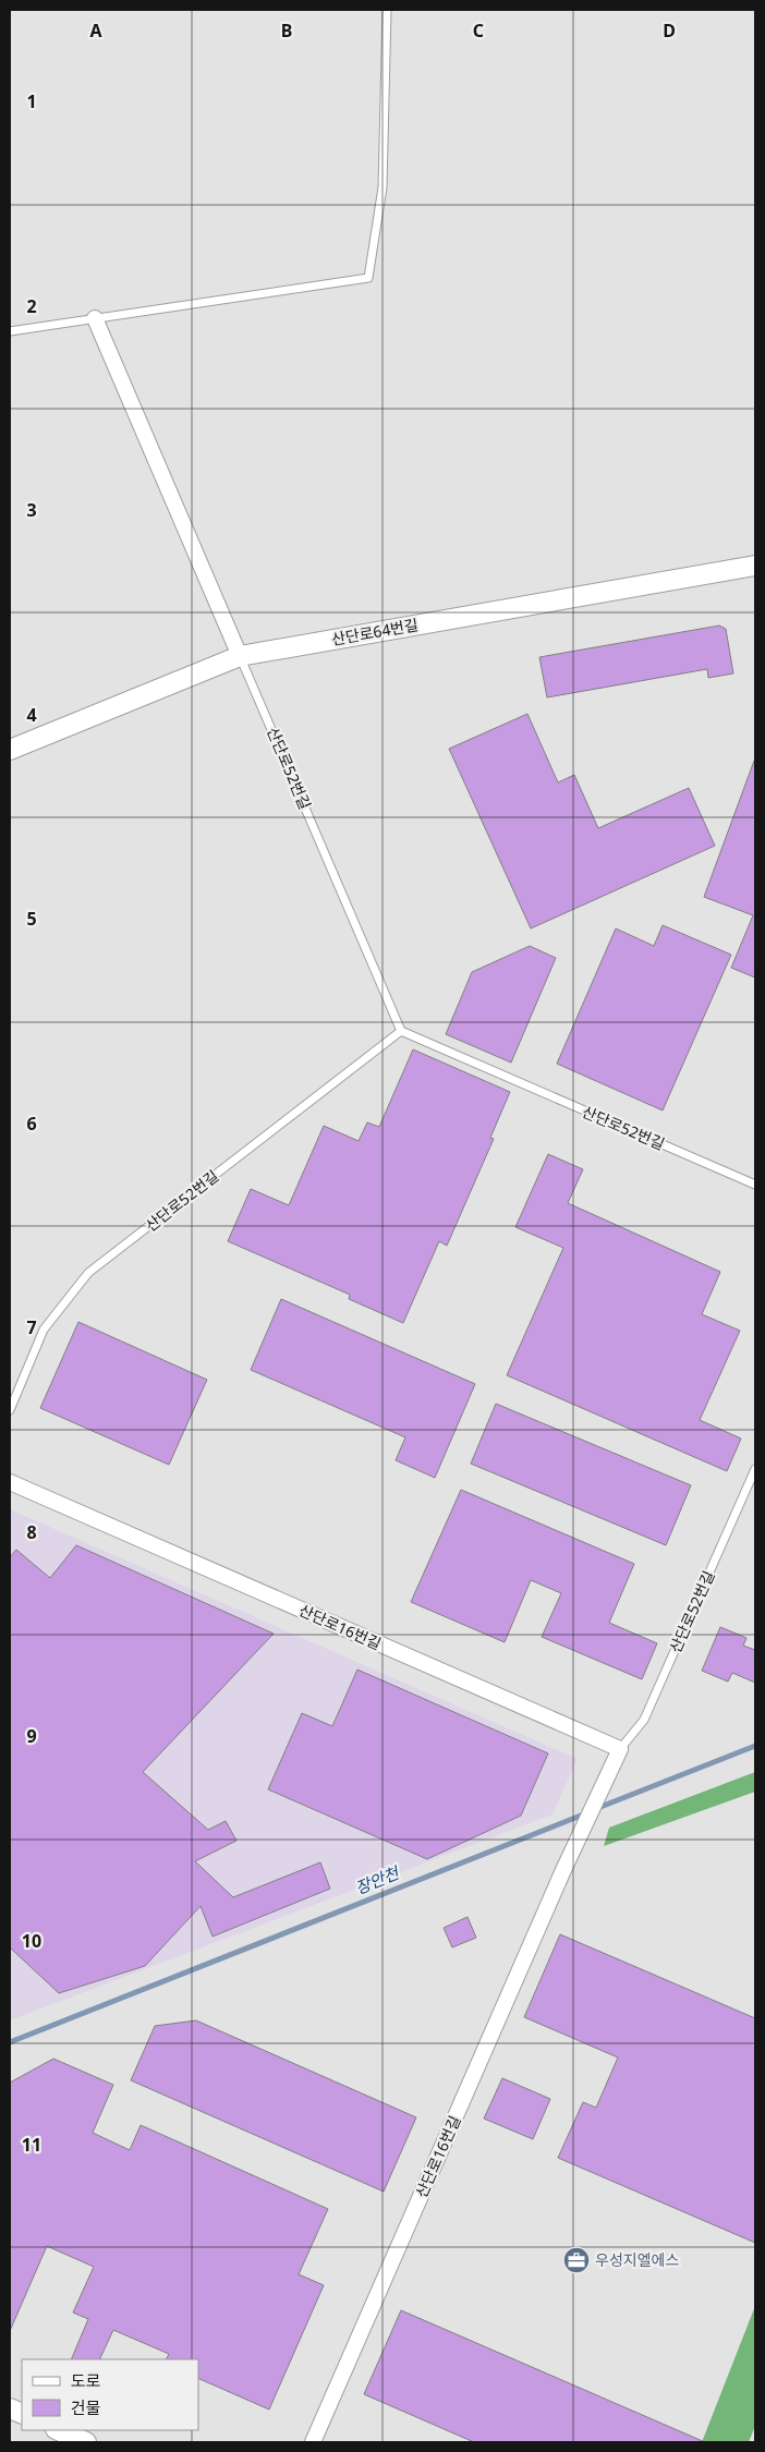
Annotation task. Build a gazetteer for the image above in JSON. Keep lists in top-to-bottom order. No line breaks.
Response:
{"streets":{"street":["산단로64번길","산단로16번길"],"lane":["산단로52번길"]},"crossings":[["산단로64번길","산단로52번길"],["산단로52번길","산단로16번길"]],"water":["장안천"],"places":{"office":["우성지엘에스"]},"legend":["도로","건물"],"grid":{"columns":["A","B","C","D"],"rows":["1","2","3","4","5","6","7","8","9","10","11"]}}
